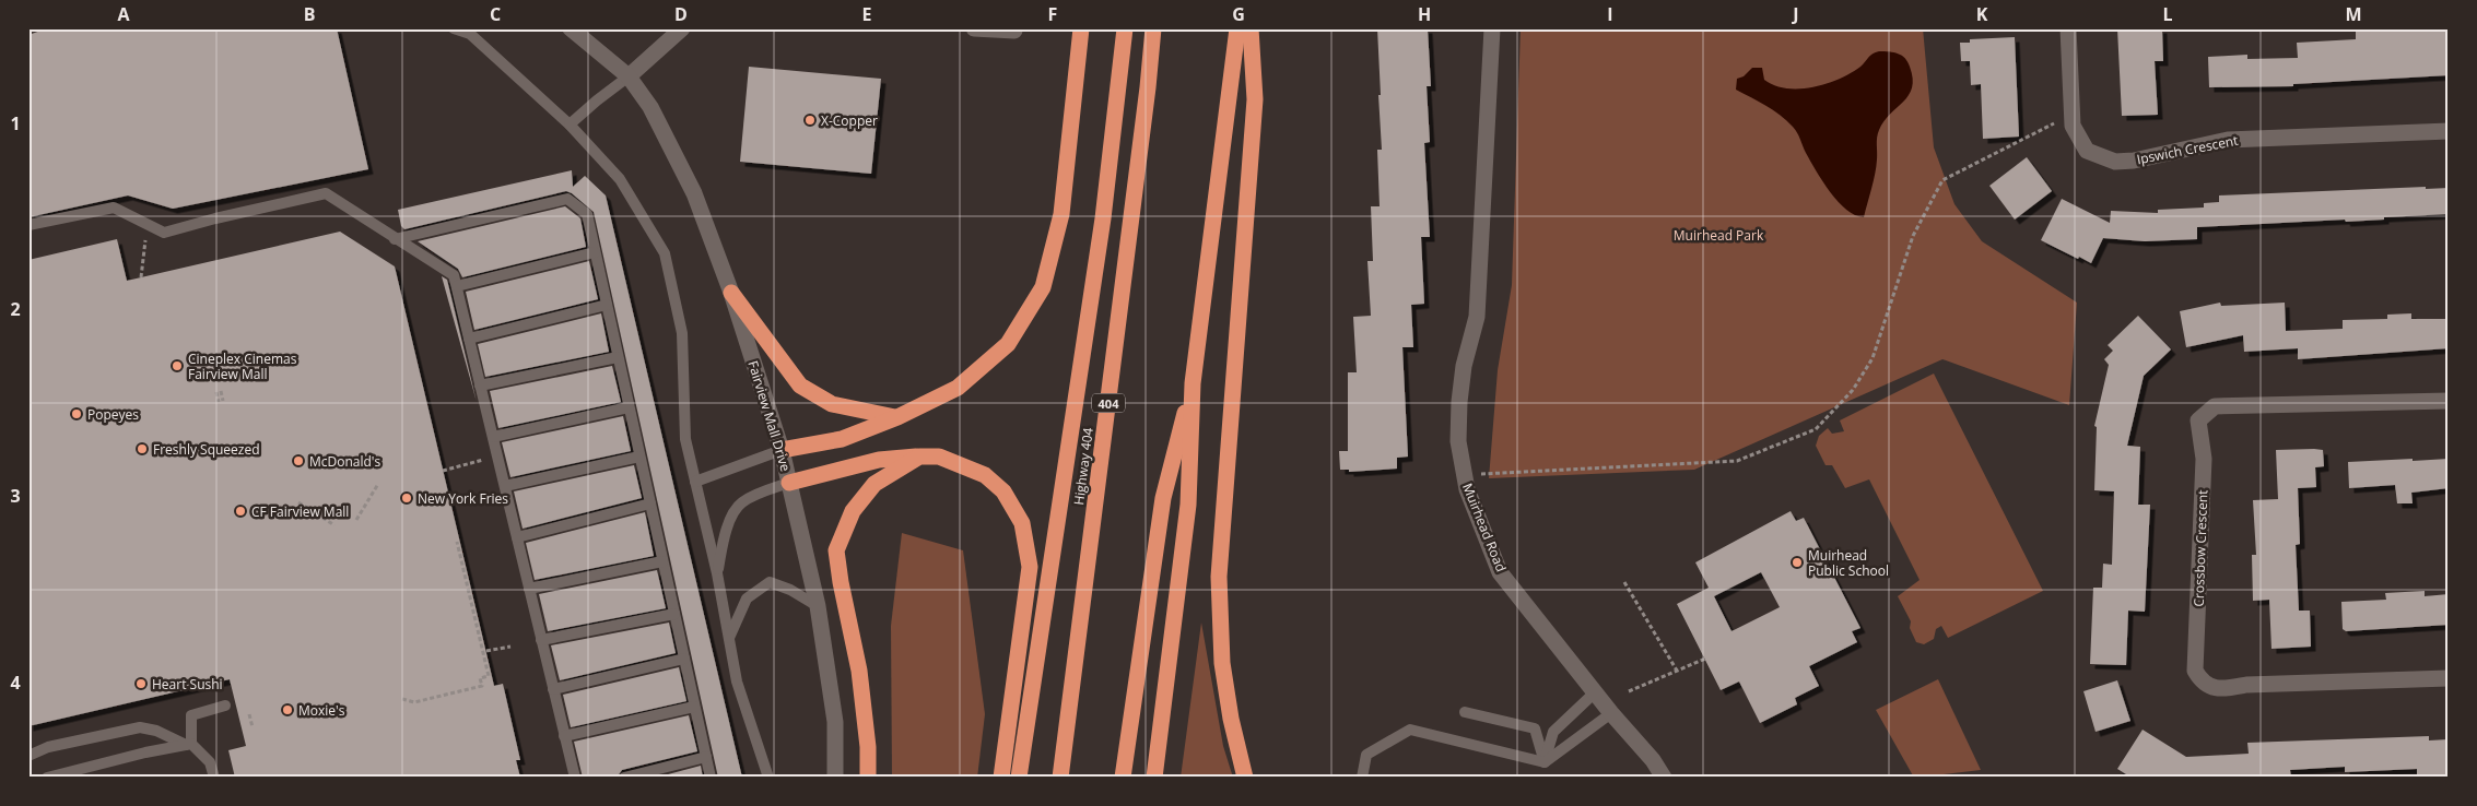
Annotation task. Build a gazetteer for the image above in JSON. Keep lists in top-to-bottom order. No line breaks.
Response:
{"streets":{"highway":["404","Highway 404"],"street":["Ipswich Crescent","Fairview Mall Drive","Muirhead Road","Crossbow Crescent"]},"parks":["Muirhead Park"],"places":["X-Copper","Cineplex Cinemas Fairview Mall","Popeyes","Freshly Squeezed","McDonald's","New York Fries","CF Fairview Mall","Muirhead Public School","Heart Sushi","Moxie's"],"grid":{"columns":["A","B","C","D","E","F","G","H","I","J","K","L","M"],"rows":["1","2","3","4"]}}
